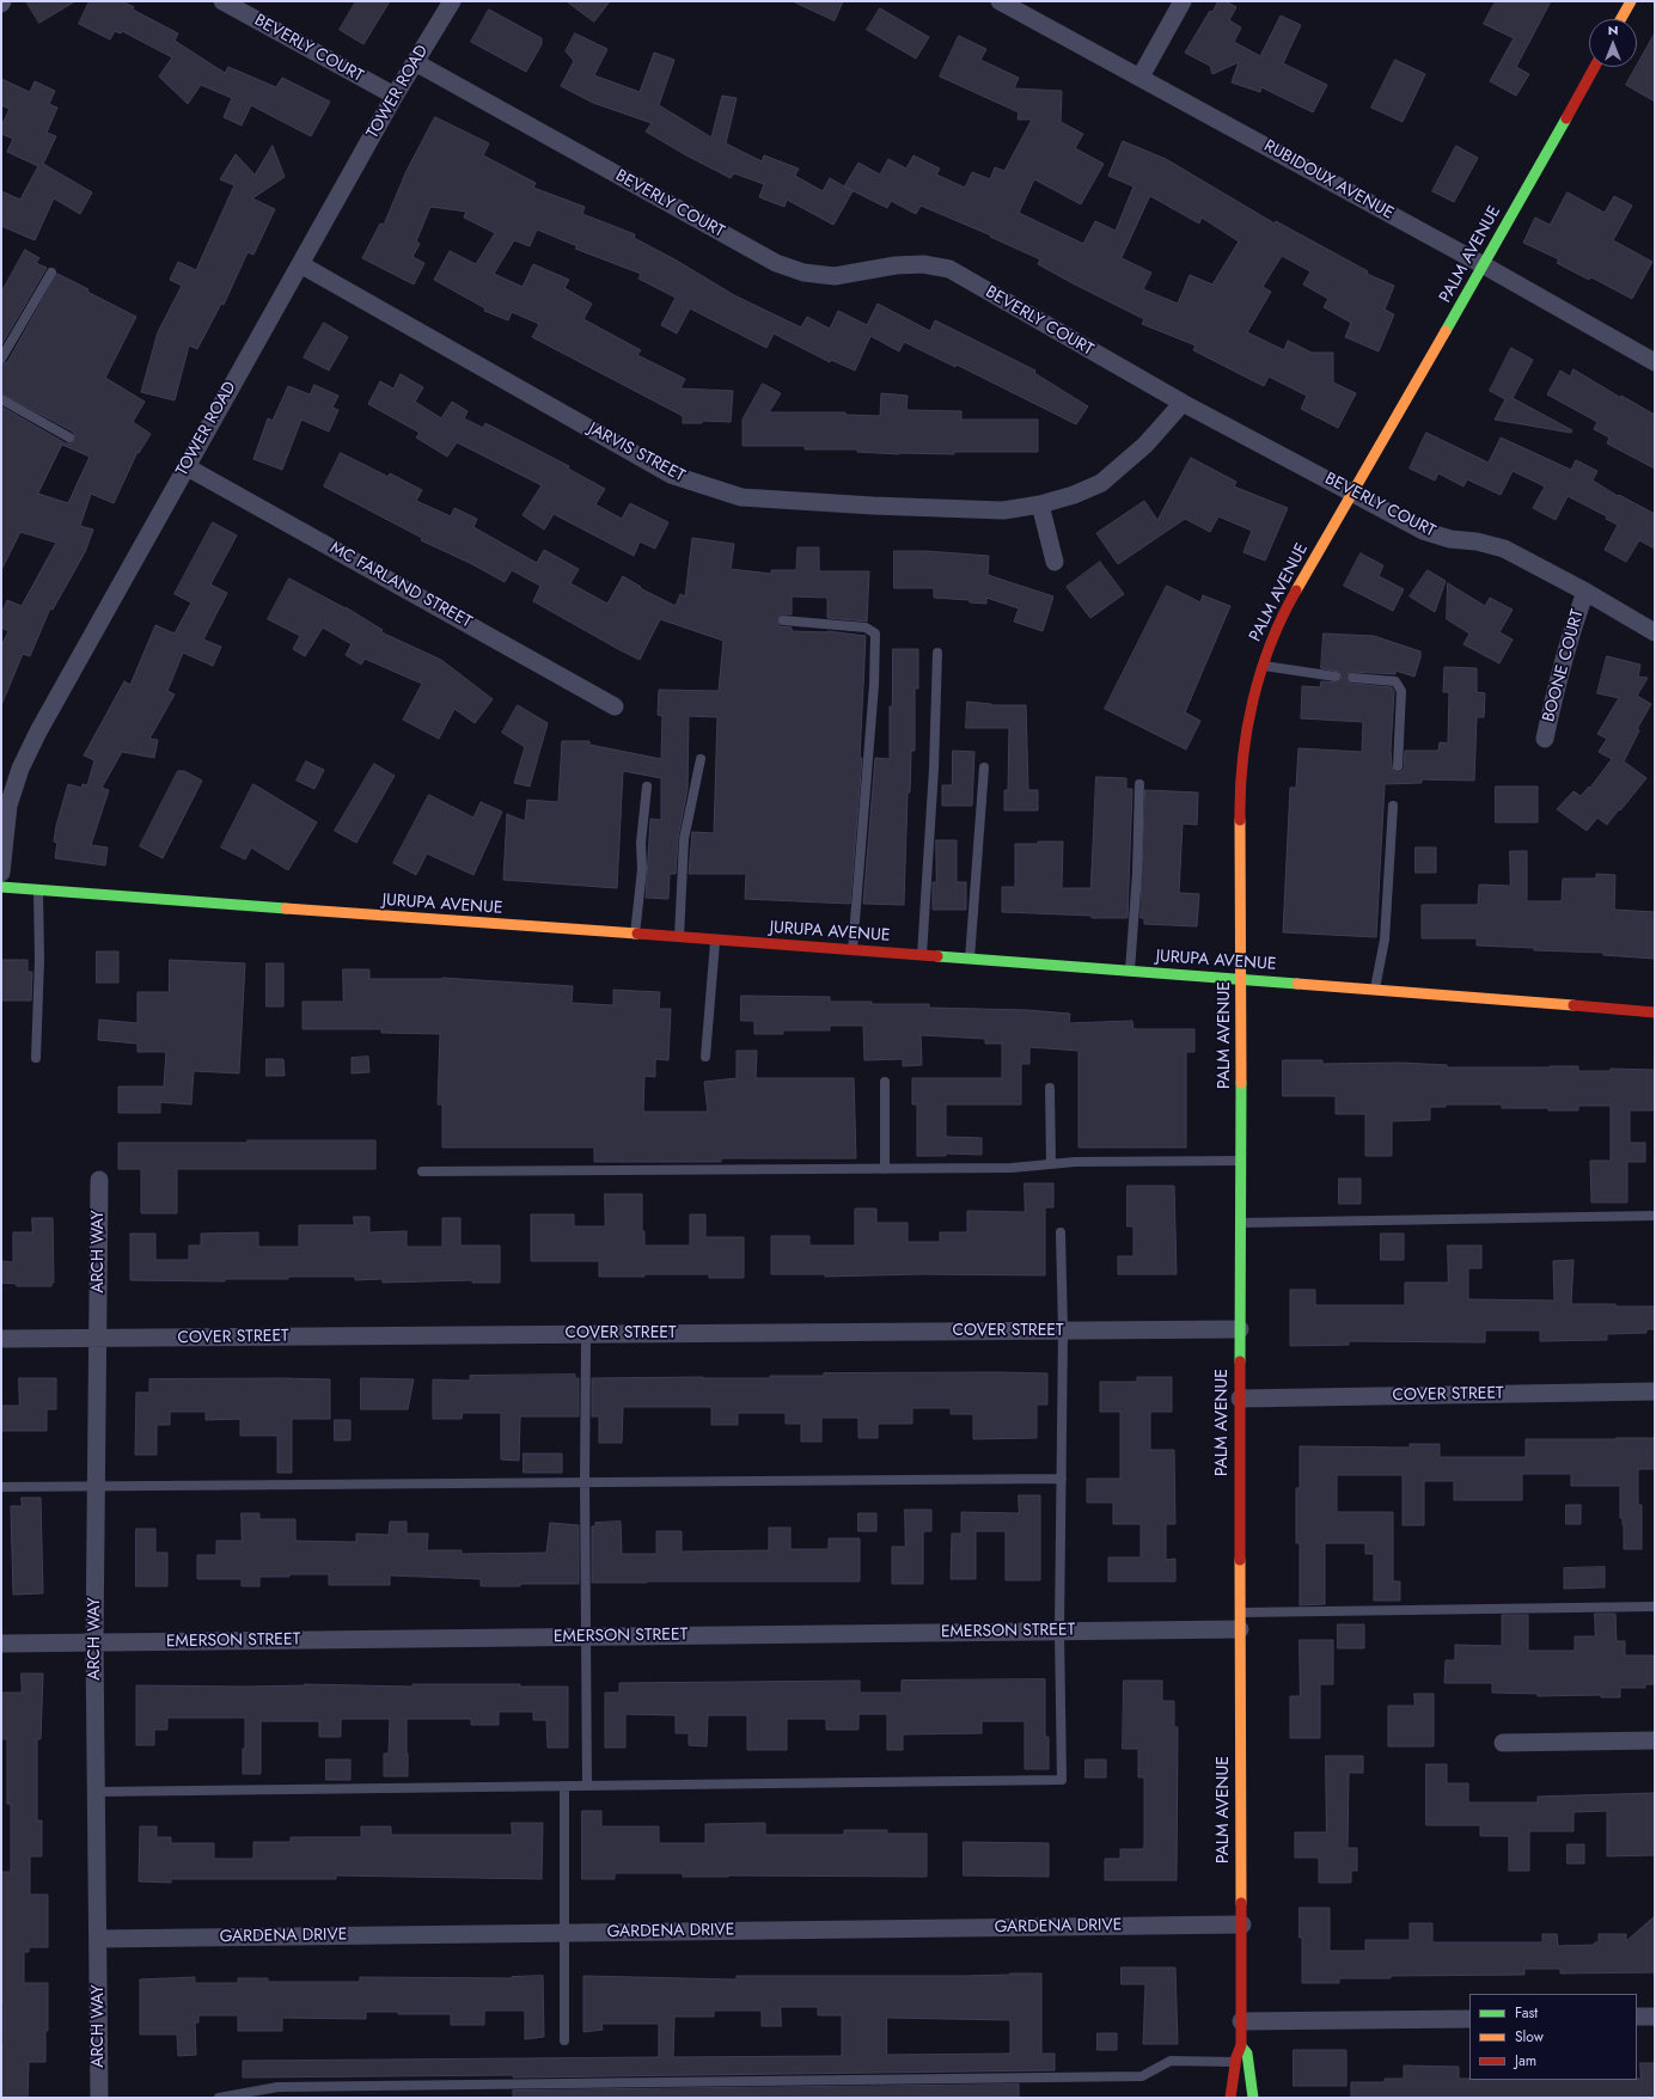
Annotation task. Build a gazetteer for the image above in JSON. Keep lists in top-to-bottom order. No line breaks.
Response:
{"streets":{"street":["BEVERLY COURT","TOWER ROAD","RUBIDOUX AVENUE","PALM AVENUE","JARVIS STREET","MC FARLAND STREET","BOONE COURT","JURUPA AVENUE","ARCH WAY","COVER STREET","EMERSON STREET","GARDENA DRIVE"]},"crossings":[["BEVERLY COURT","TOWER ROAD"],["BEVERLY COURT","PALM AVENUE"],["BEVERLY COURT","JARVIS STREET"],["BEVERLY COURT","BOONE COURT"],["TOWER ROAD","JARVIS STREET"],["TOWER ROAD","MC FARLAND STREET"],["RUBIDOUX AVENUE","PALM AVENUE"],["PALM AVENUE","JURUPA AVENUE"],["PALM AVENUE","COVER STREET"],["PALM AVENUE","EMERSON STREET"],["PALM AVENUE","GARDENA DRIVE"],["ARCH WAY","COVER STREET"],["ARCH WAY","EMERSON STREET"],["ARCH WAY","GARDENA DRIVE"]],"legend":["Fast","Slow","Jam"],"north":"top"}
